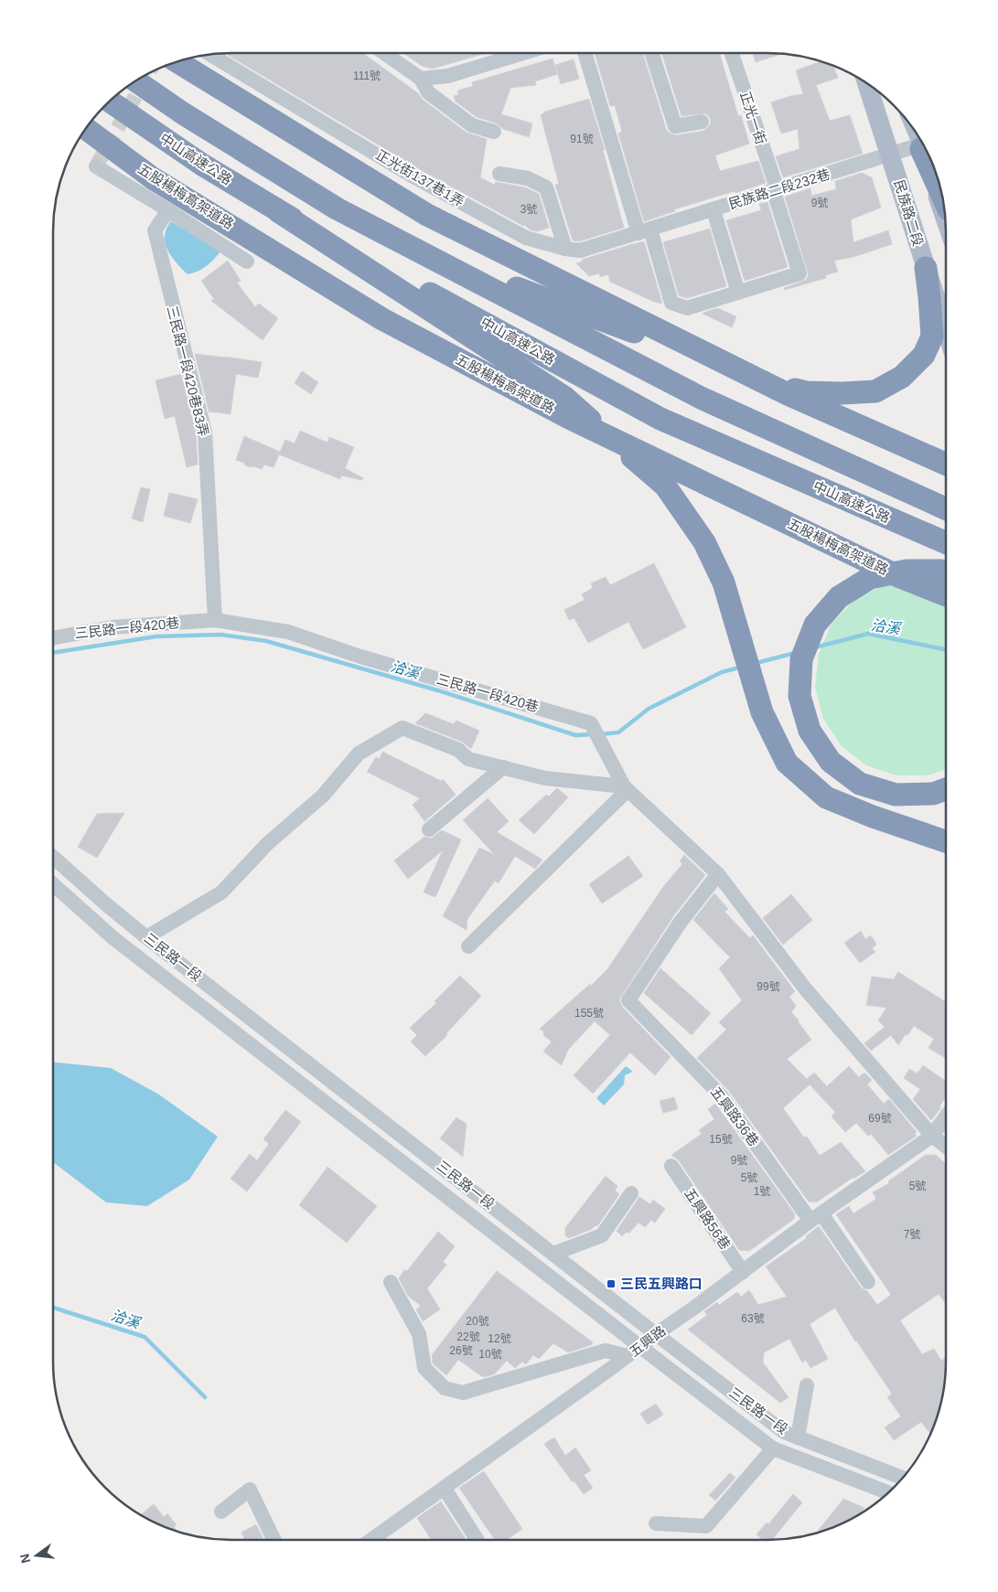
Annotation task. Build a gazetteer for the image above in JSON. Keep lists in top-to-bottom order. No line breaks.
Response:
{"streets":{"highway":["中山高速公路","五股楊梅高架道路"],"main road":["民族路二段"],"street":["正光一街","正光街137巷1弄","民族路二段232巷","三民路一段420巷83弄","三民路一段420巷","三民路一段","五興路36巷","五興路56巷","五興路"]},"crossings":[["正光一街","民族路二段232巷"],["正光街137巷1弄","民族路二段232巷"],["民族路二段232巷","民族路二段"],["三民路一段420巷83弄","三民路一段420巷"],["三民路一段420巷","五興路36巷"],["三民路一段420巷","五興路"],["三民路一段","五興路"],["五興路36巷","五興路"],["五興路56巷","五興路"]],"water":["洽溪"],"places":{"transit":["三民五興路口"]},"house_numbers":["111號","91號","9號","3號","99號","155號","69號","15號","9號","5號","5號","1號","7號","63號","20號","22號","12號","26號","10號"],"north":"left"}
